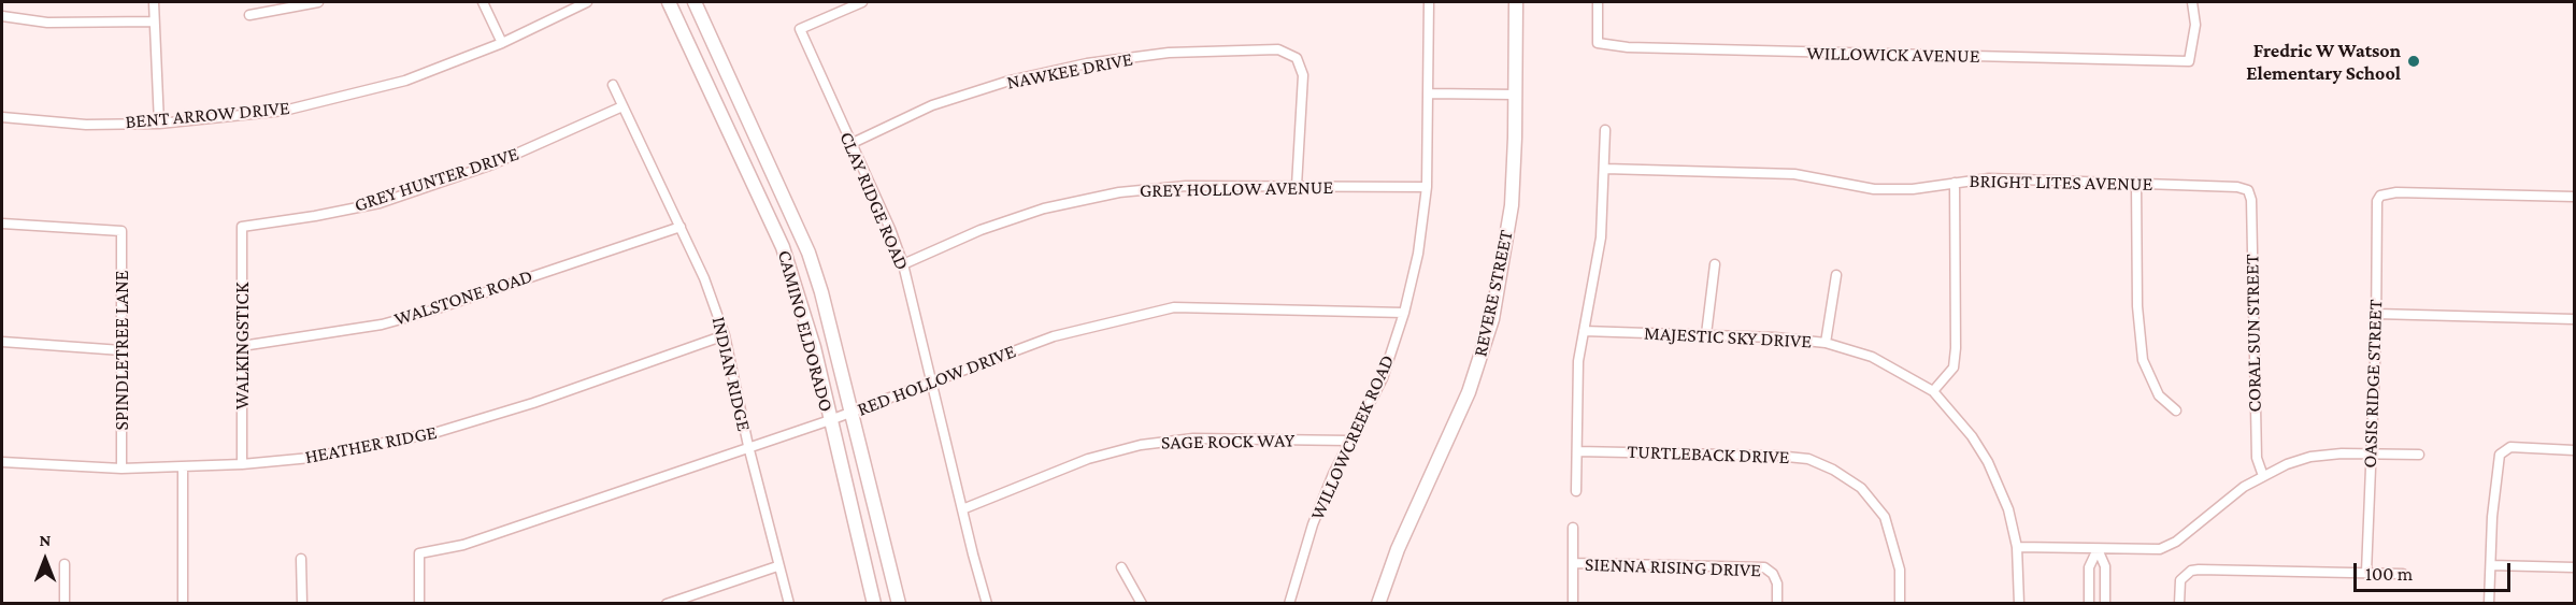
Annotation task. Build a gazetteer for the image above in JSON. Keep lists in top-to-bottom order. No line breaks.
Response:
{"streets":{"main road":["REVERE STREET","CAMINO ELDORADO"],"street":["WILLOWICK AVENUE","NAWKEE DRIVE","BENT ARROW DRIVE","GREY HUNTER DRIVE","BRIGHT LITES AVENUE","GREY HOLLOW AVENUE","CLAY RIDGE ROAD","WALSTONE ROAD","CORAL SUN STREET","MAJESTIC SKY DRIVE","WALKINGSTICK","SPINDLETREE LANE","INDIAN RIDGE","RED HOLLOW DRIVE","OASIS RIDGE STREET","WILLOWCREEK ROAD","SAGE ROCK WAY","HEATHER RIDGE","TURTLEBACK DRIVE","SIENNA RISING DRIVE"]},"crossings":[["NAWKEE DRIVE","GREY HOLLOW AVENUE"],["NAWKEE DRIVE","CLAY RIDGE ROAD"],["GREY HUNTER DRIVE","WALKINGSTICK"],["GREY HUNTER DRIVE","INDIAN RIDGE"],["BRIGHT LITES AVENUE","CORAL SUN STREET"],["GREY HOLLOW AVENUE","CLAY RIDGE ROAD"],["GREY HOLLOW AVENUE","WILLOWCREEK ROAD"],["CLAY RIDGE ROAD","RED HOLLOW DRIVE"],["CLAY RIDGE ROAD","SAGE ROCK WAY"],["WALSTONE ROAD","WALKINGSTICK"],["WALSTONE ROAD","INDIAN RIDGE"],["CAMINO ELDORADO","RED HOLLOW DRIVE"],["WALKINGSTICK","HEATHER RIDGE"],["SPINDLETREE LANE","HEATHER RIDGE"],["INDIAN RIDGE","RED HOLLOW DRIVE"],["INDIAN RIDGE","HEATHER RIDGE"],["RED HOLLOW DRIVE","WILLOWCREEK ROAD"],["WILLOWCREEK ROAD","SAGE ROCK WAY"]],"places":["Fredric W Watson Elementary School"],"scale_bar":"100 m","north":"top"}
